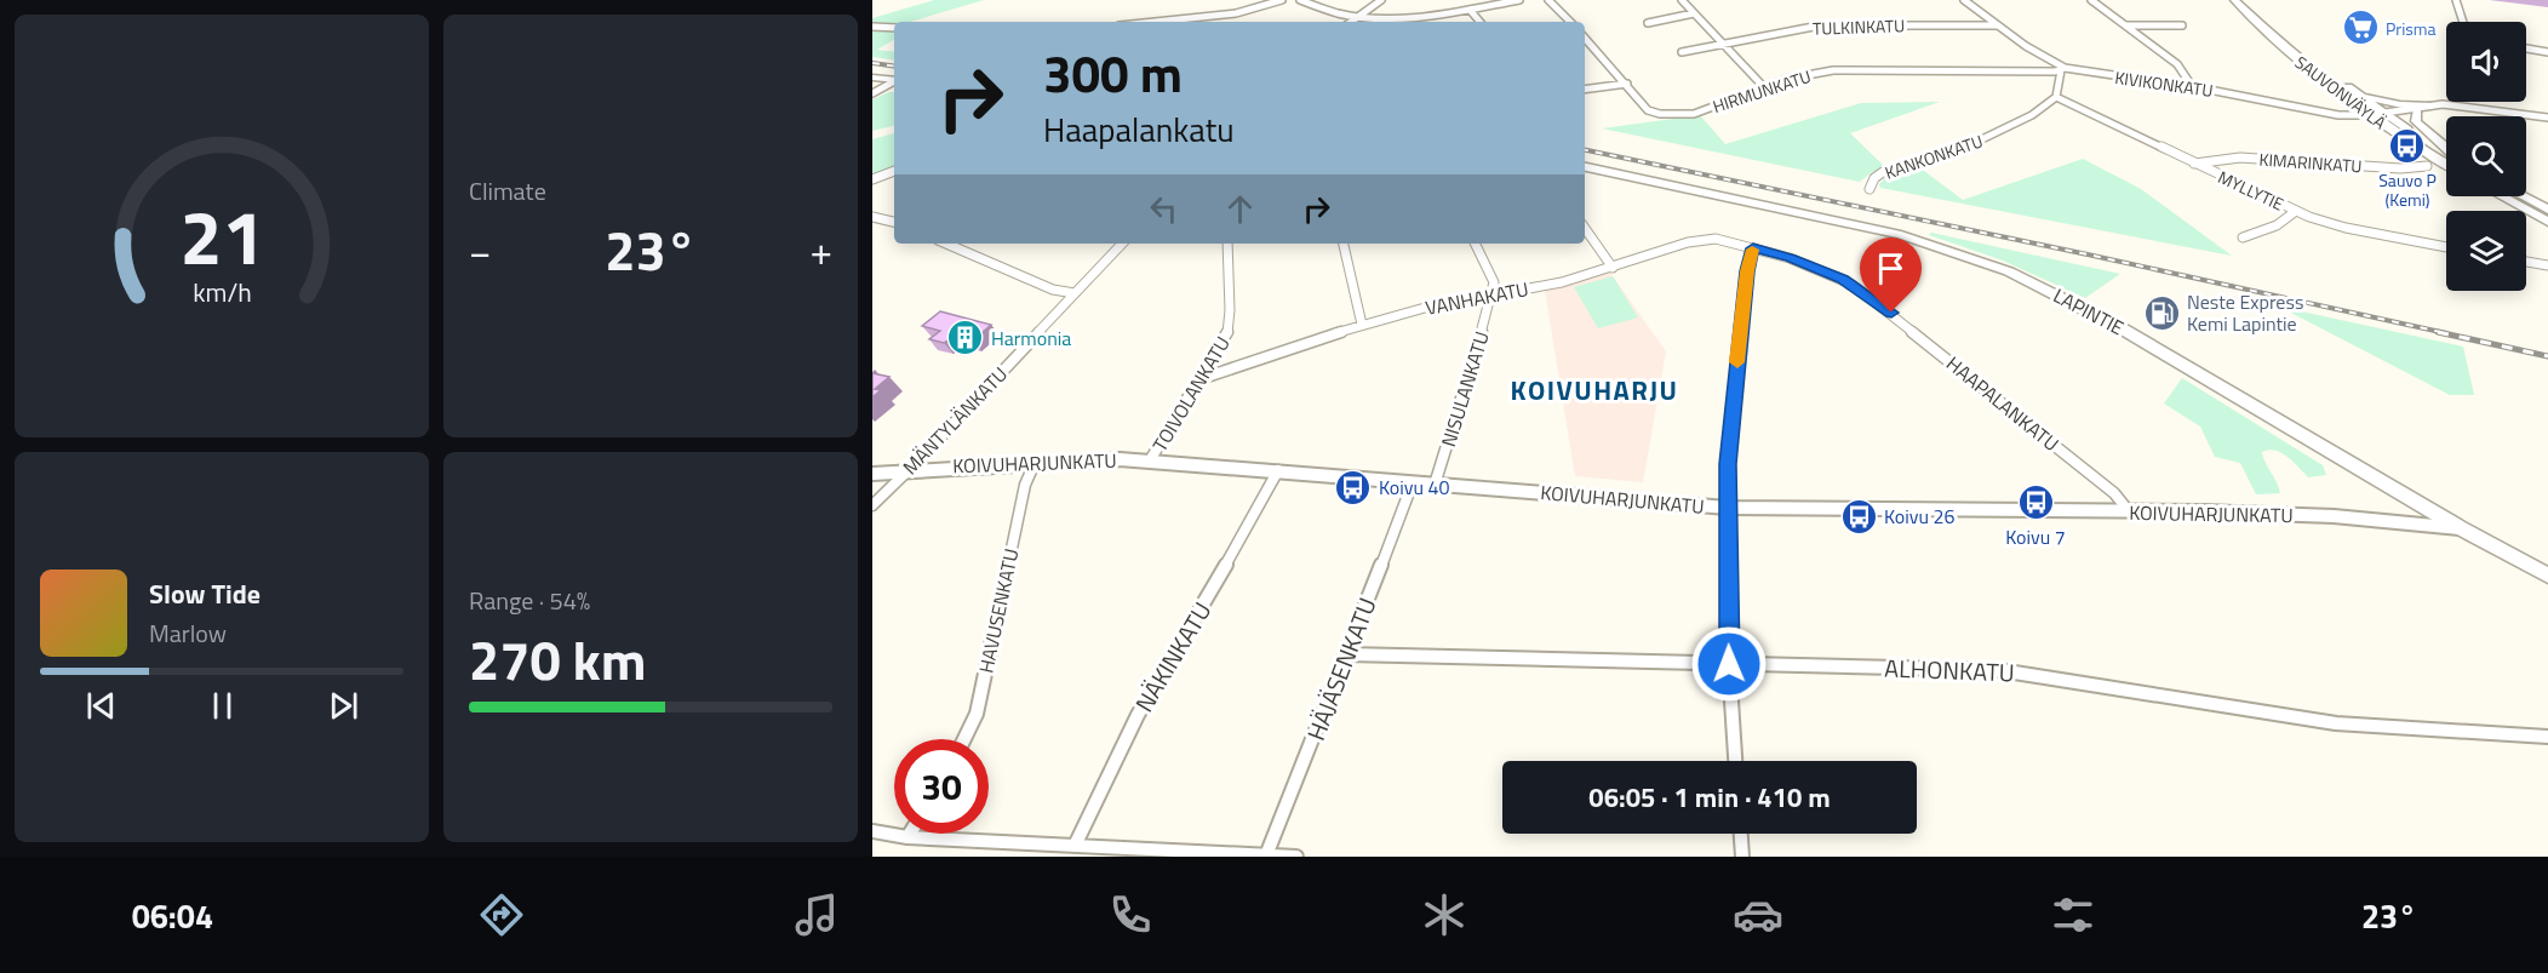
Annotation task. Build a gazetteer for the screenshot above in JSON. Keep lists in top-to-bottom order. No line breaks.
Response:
{"streets":{"main road":["SAUVONVÄYLÄ","LAPINTIE"],"street":["TULKINKATU","KIVIKONKATU","HIRMUNKATU","KANKONKATU","KIMARINKATU","MYLLYTIE","VANHAKATU","NISULANKATU","TOIVOLANKATU","HAAPALANKATU","MÄNTYLÄNKATU","KOIVUHARJUNKATU","HAVUSENKATU","NÄKINKATU","HÄJÄSENKATU","ALHONKATU"]},"crossings":[["TULKINKATU","KIVIKONKATU"],["KIVIKONKATU","HIRMUNKATU"],["KIVIKONKATU","SAUVONVÄYLÄ"],["KANKONKATU","MYLLYTIE"],["KIMARINKATU","MYLLYTIE"],["VANHAKATU","NISULANKATU"],["VANHAKATU","TOIVOLANKATU"],["VANHAKATU","HAAPALANKATU"],["LAPINTIE","KOIVUHARJUNKATU"],["NISULANKATU","KOIVUHARJUNKATU"],["TOIVOLANKATU","KOIVUHARJUNKATU"],["HAAPALANKATU","KOIVUHARJUNKATU"],["MÄNTYLÄNKATU","KOIVUHARJUNKATU"],["KOIVUHARJUNKATU","HAVUSENKATU"],["KOIVUHARJUNKATU","NÄKINKATU"],["KOIVUHARJUNKATU","HÄJÄSENKATU"],["HÄJÄSENKATU","ALHONKATU"]],"districts":["KOIVUHARJU"],"places":{"supermarket":["Prisma"],"bus stop":["Sauvo P (Kemi)","Koivu 40","Koivu 7","Koivu 26"],"fuel station":["Neste Express Kemi Lapintie"],"building":["Harmonia"]},"page":{"tile":["Climate",["Range · 54%","270 km"]],"turn":["300 m","Haapalankatu"],"heat":["−","23°","+"],"song":["Slow Tide","Marlow"],"limit":"30","trip":"06:05 · 1 min · 410 m","tabs":["06:04","23°"],"gauge":["21","km/h"]}}
